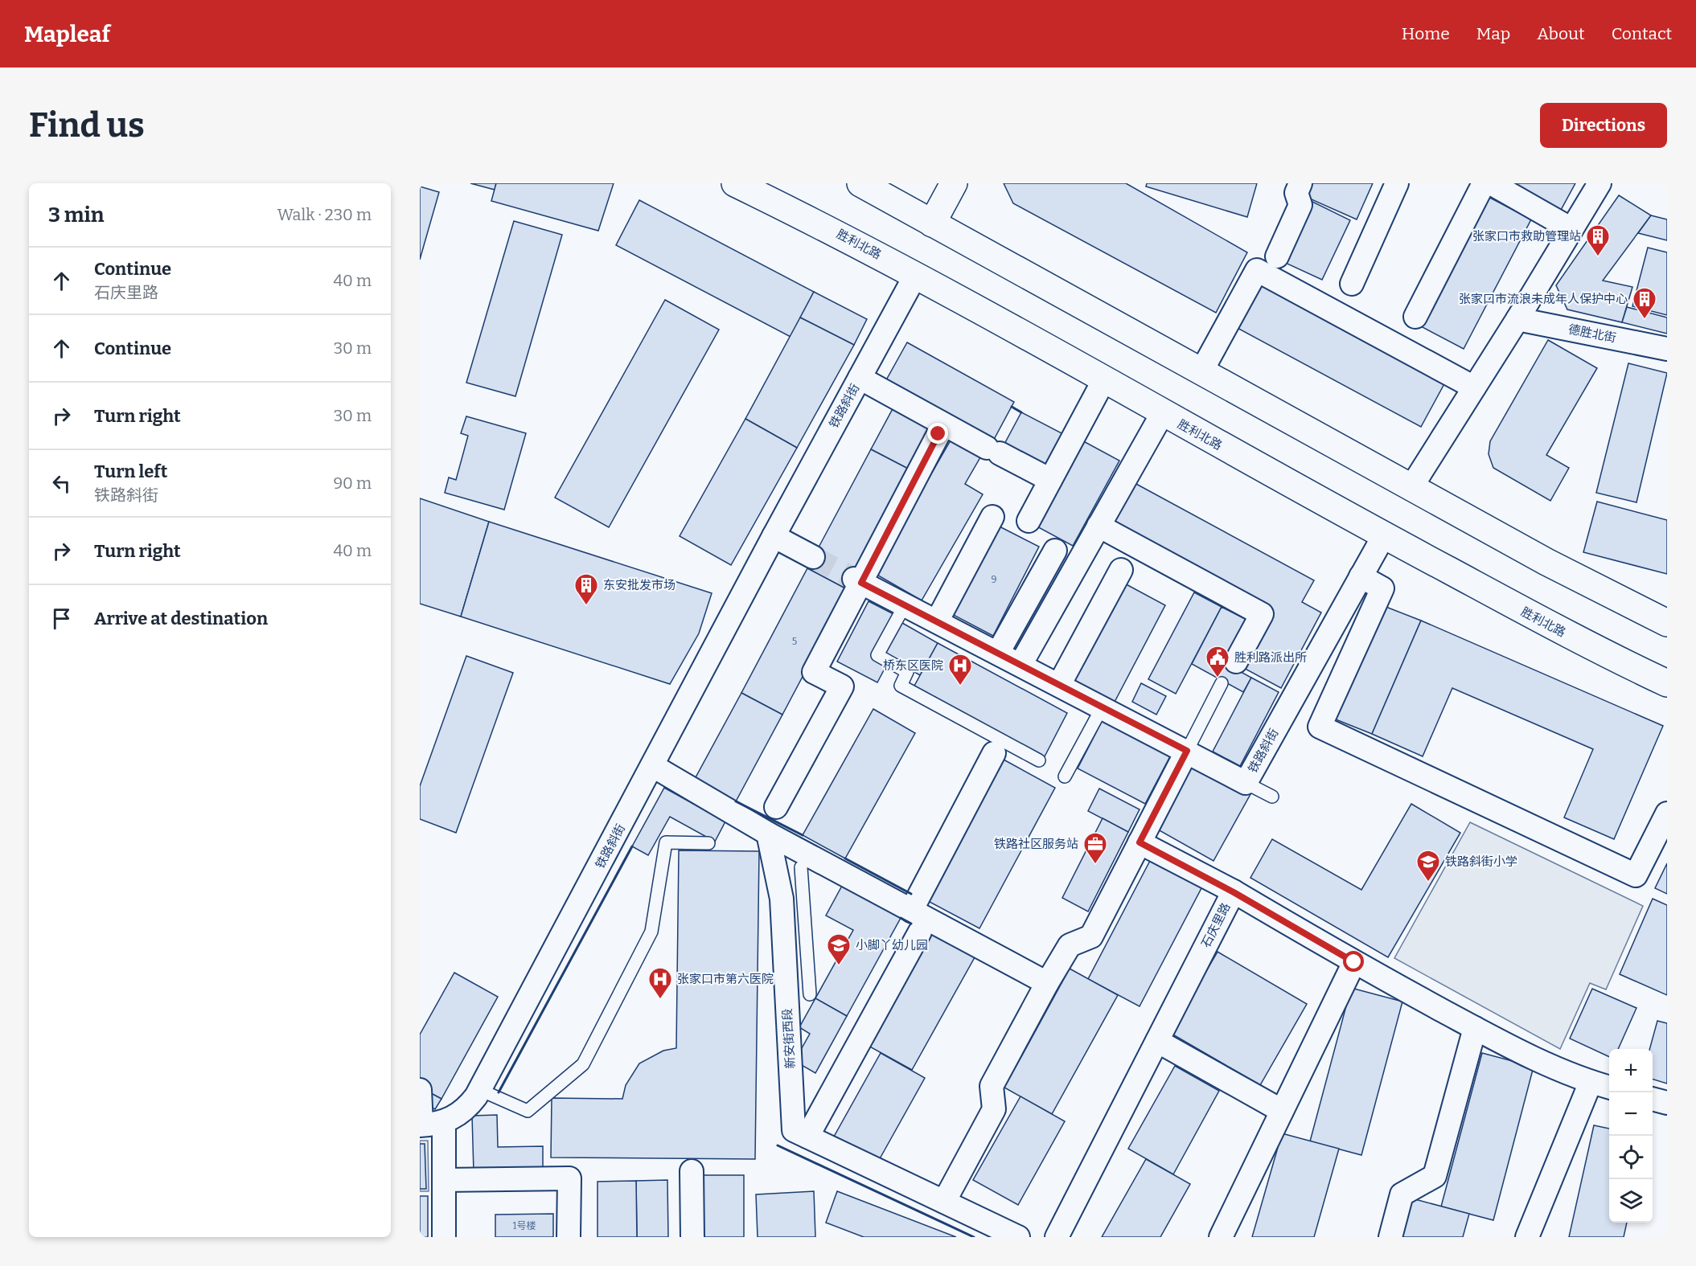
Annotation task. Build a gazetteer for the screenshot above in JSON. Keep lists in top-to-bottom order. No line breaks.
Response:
{"streets":{"main road":["胜利北路"],"street":["德胜北街","铁路斜街","石庆里路","新安街西段"]},"crossings":[["胜利北路","铁路斜街"]],"places":{"building":["张家口市救助管理站","张家口市流浪未成年人保护中心","东安批发市场"],"public building":["胜利路派出所"],"hospital":["桥东区医院","张家口市第六医院"],"office":["铁路社区服务站"],"school or university":["铁路斜街小学","小脚丫幼儿园"]},"house_numbers":["9","5","1号楼"],"page":{"header":"Mapleaf","nav":["Home","Map","About","Contact"],"buttons":"Directions","title":"Find us","heading":["3 min","Walk · 230 m"],"list":[["Continue","石庆里路","40 m"],["Continue","30 m"],["Turn right","30 m"],["Turn left","铁路斜街","90 m"],["Turn right","40 m"],"Arrive at destination"],"map_buttons":["+","−"]}}
